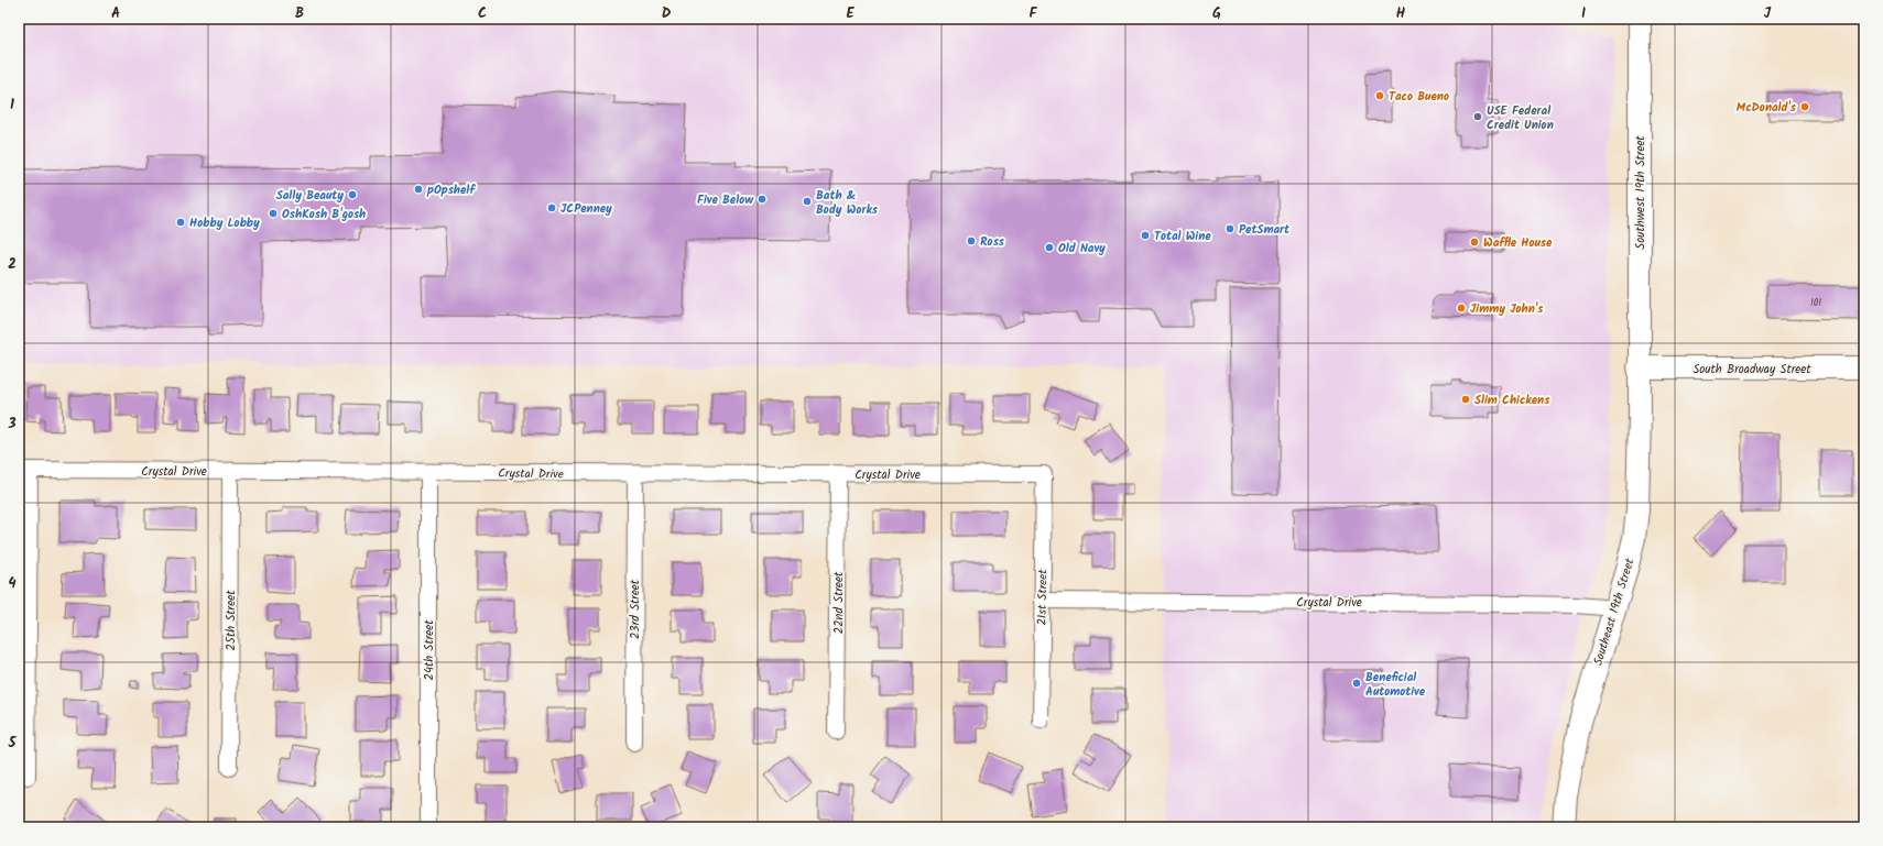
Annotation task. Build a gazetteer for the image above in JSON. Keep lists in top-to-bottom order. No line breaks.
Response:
{"streets":{"main road":["Southwest 19th Street","South Broadway Street","Southeast 19th Street"],"street":["Crystal Drive","21st Street","22nd Street","23rd Street","25th Street","24th Street"]},"crossings":[["Southwest 19th Street","South Broadway Street"],["Southwest 19th Street","Southeast 19th Street"],["South Broadway Street","Southeast 19th Street"],["Crystal Drive","21st Street"],["Crystal Drive","22nd Street"],["Crystal Drive","23rd Street"],["Crystal Drive","Southeast 19th Street"],["Crystal Drive","25th Street"],["Crystal Drive","24th Street"]],"places":["Taco Bueno","McDonald's","USE Federal Credit Union","pOpshelf","Sally Beauty","Five Below","Bath & Body Works","JCPenney","OshKosh B'gosh","Hobby Lobby","PetSmart","Total Wine","Ross","Waffle House","Old Navy","Jimmy John's","Slim Chickens","Beneficial Automotive"],"house_numbers":["101"],"grid":{"columns":["A","B","C","D","E","F","G","H","I","J"],"rows":["1","2","3","4","5"]}}
